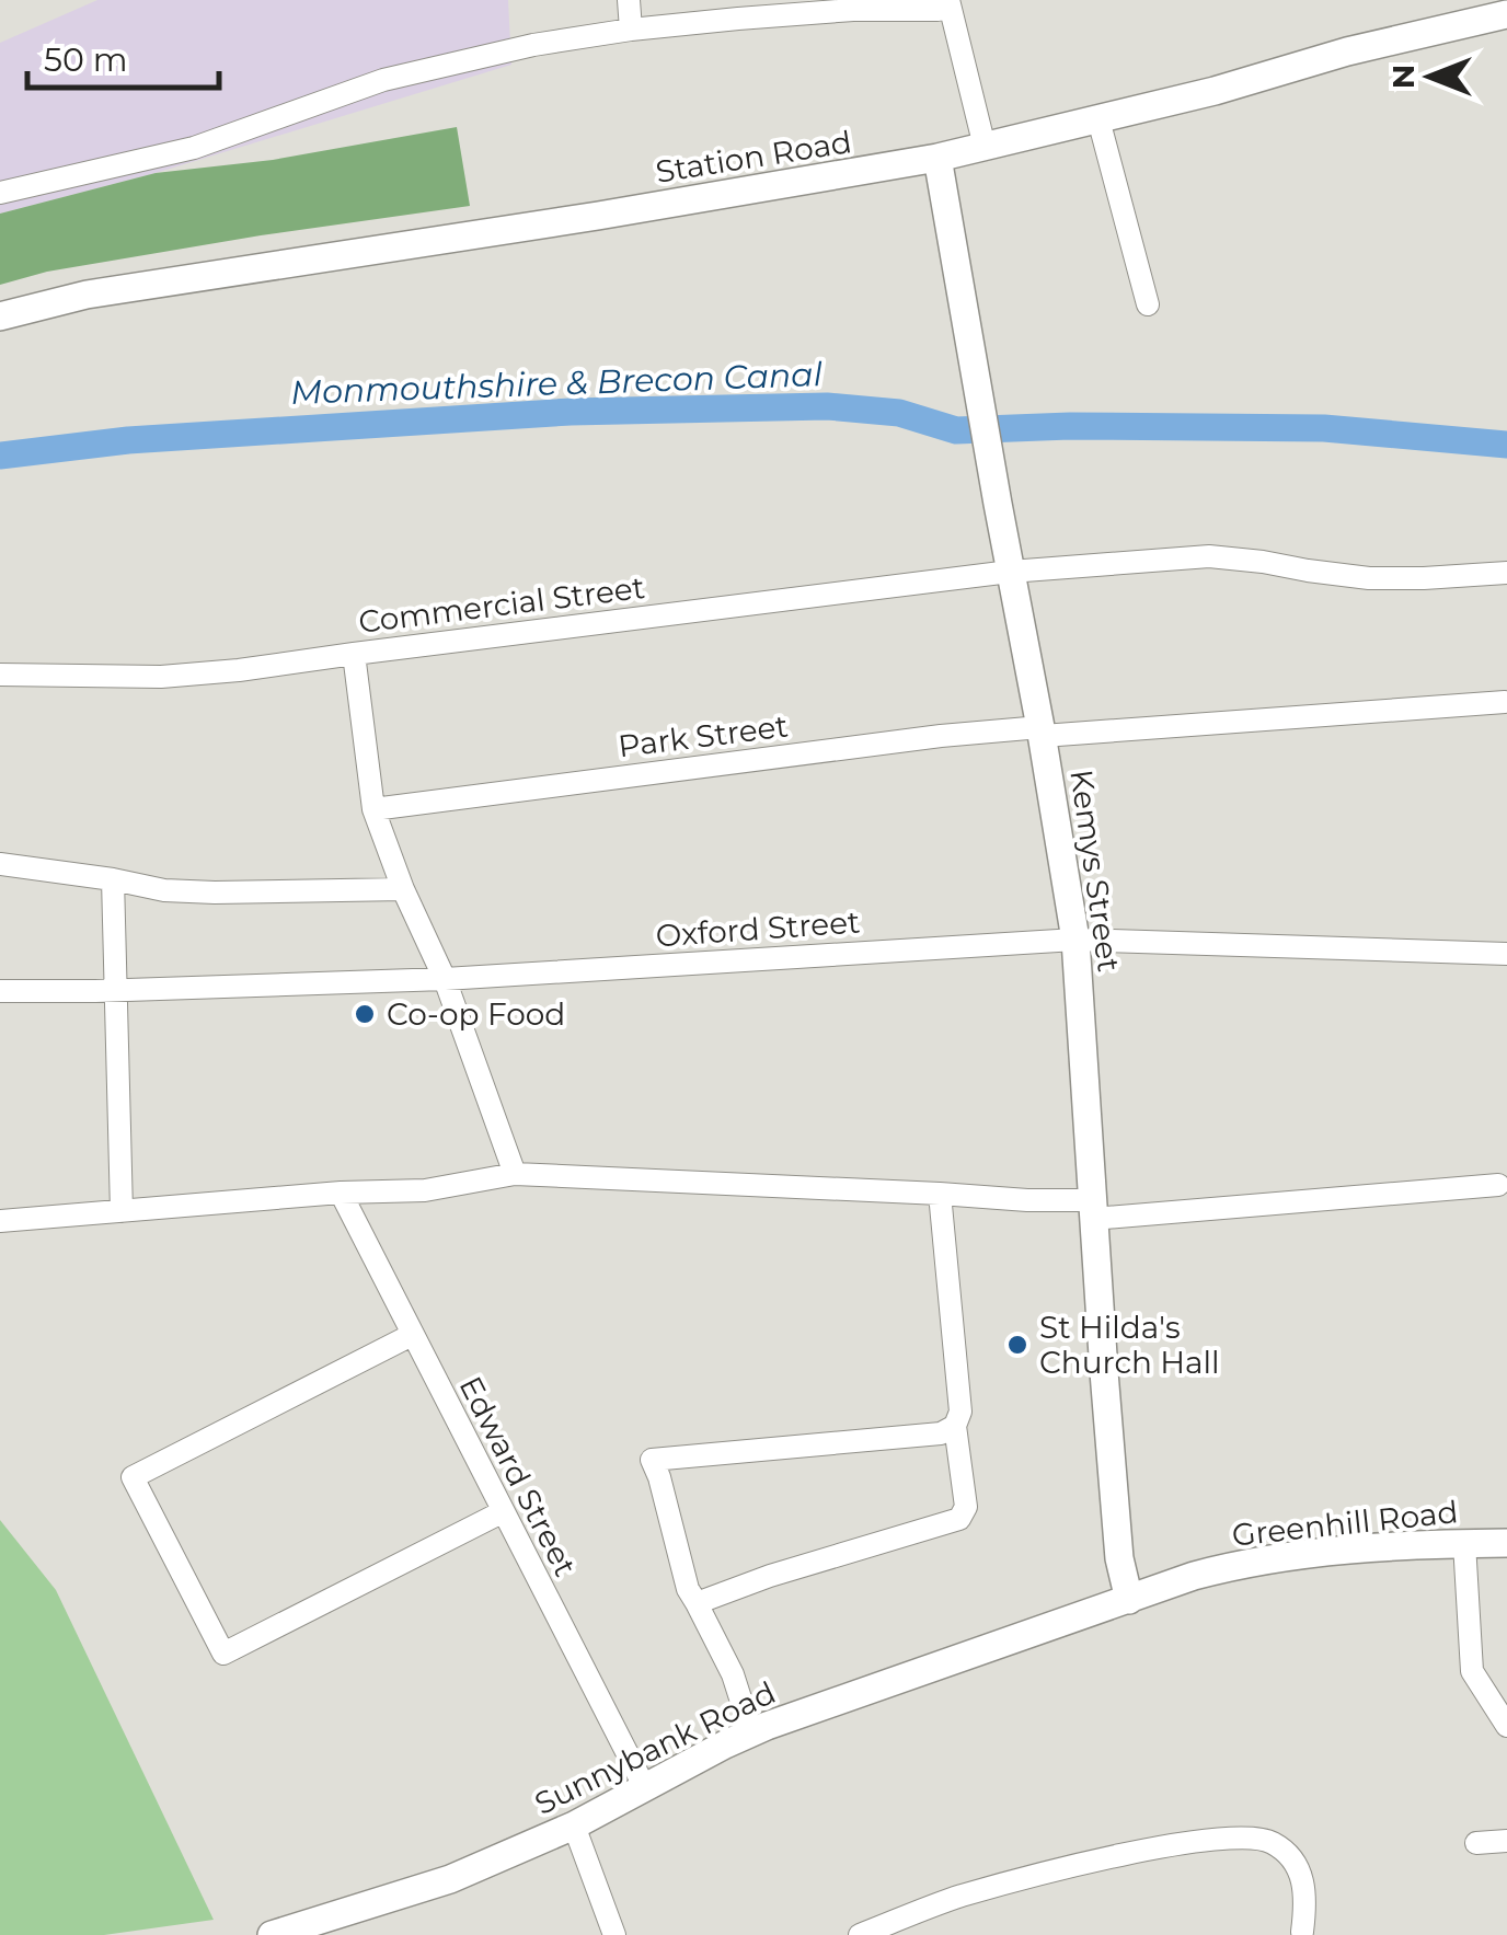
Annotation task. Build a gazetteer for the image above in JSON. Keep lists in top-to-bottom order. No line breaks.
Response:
{"streets":{"street":["Station Road","Commercial Street","Park Street","Kemys Street","Oxford Street","Edward Street","Greenhill Road","Sunnybank Road"]},"crossings":[["Station Road","Kemys Street"],["Commercial Street","Kemys Street"],["Park Street","Kemys Street"],["Kemys Street","Oxford Street"],["Kemys Street","Greenhill Road"],["Kemys Street","Sunnybank Road"],["Edward Street","Sunnybank Road"],["Greenhill Road","Sunnybank Road"]],"water":["Monmouthshire & Brecon Canal"],"places":["Co-op Food","St Hilda's Church Hall"],"scale_bar":"50 m","north":"left"}
